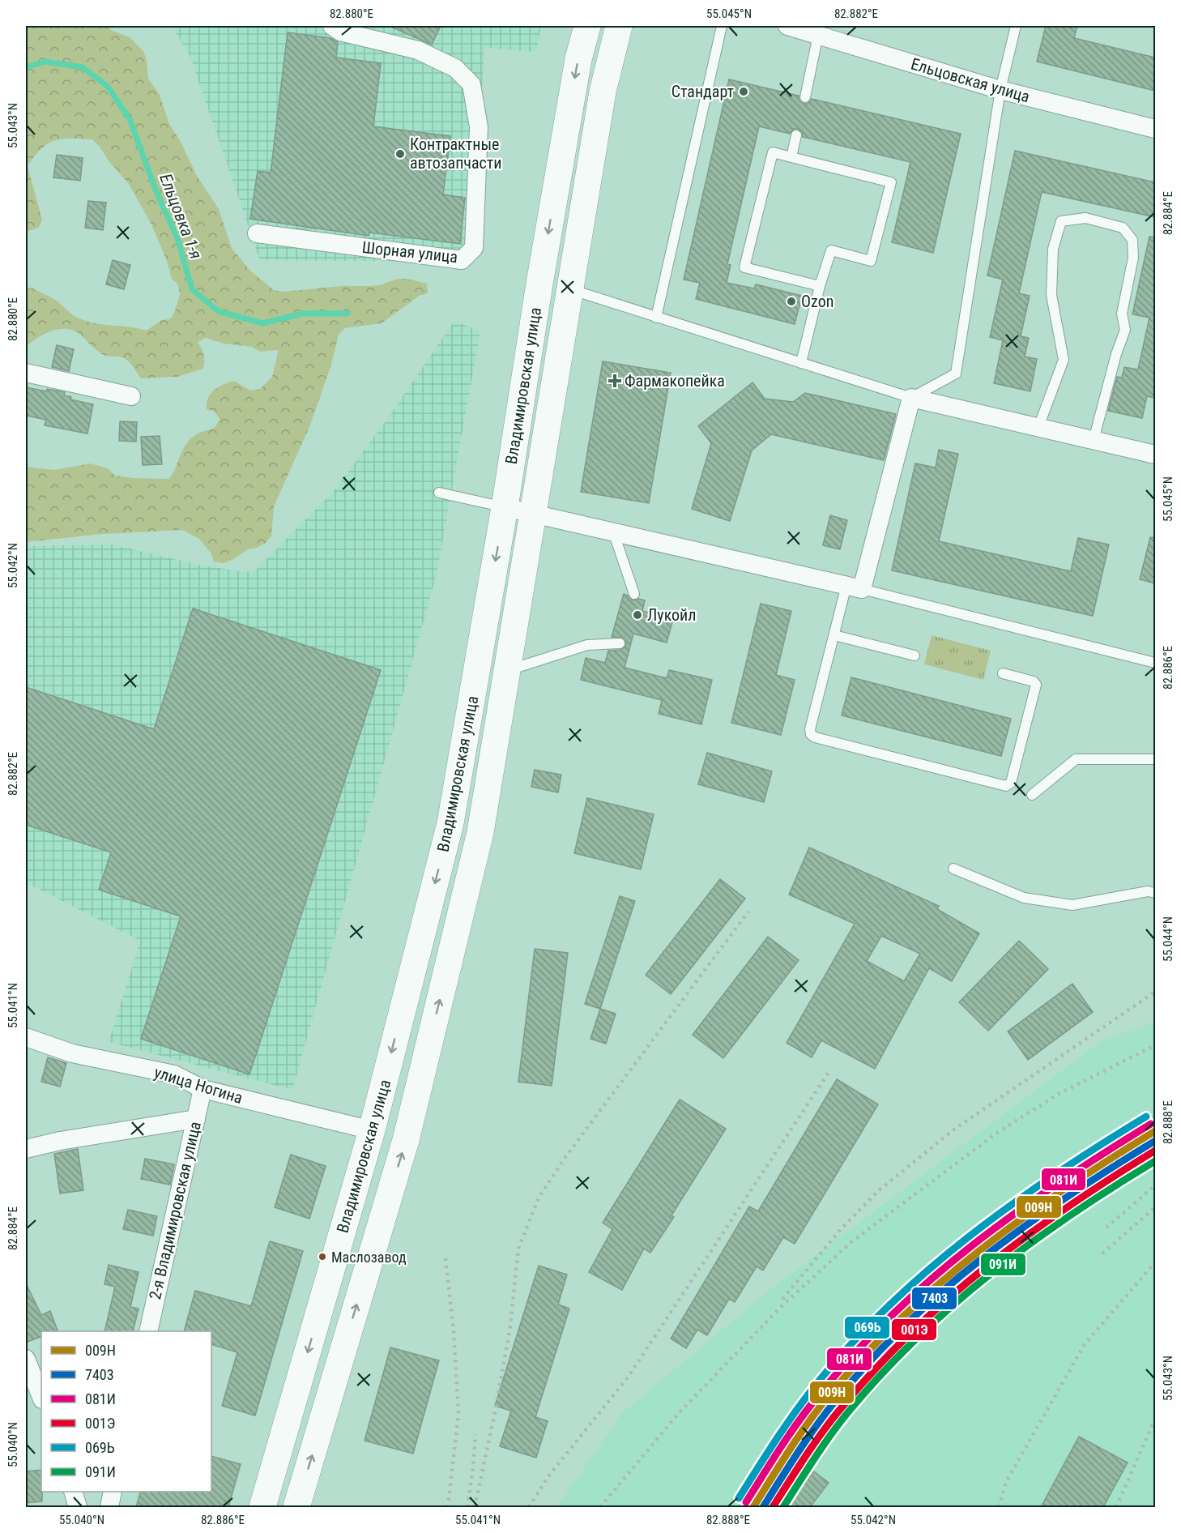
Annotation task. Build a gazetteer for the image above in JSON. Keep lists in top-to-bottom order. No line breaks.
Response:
{"streets":{"main road":["Владимировская улица"],"street":["Ельцовская улица","Шорная улица","улица Ногина","2-я Владимировская улица"]},"crossings":[["Владимировская улица","улица Ногина"],["улица Ногина","2-я Владимировская улица"]],"water":["Ельцовка 1-я"],"places":{"other":["Стандарт","Контрактные автозапчасти","Ozon","Лукойл","Маслозавод"],"health":["Фармакопейка"]},"lines":["transit line 069Ь","transit line 081И","transit line 009Н","transit line 7403","transit line 001Э","transit line 091И"],"legend":["009Н","7403","081И","001Э","069Ь","091И"],"coordinates":["82.880°E","55.045°N","82.882°E","55.043°N","82.884°E","55.042°N","82.886°E","55.044°N","55.041°N","82.888°E","55.040°N"]}
